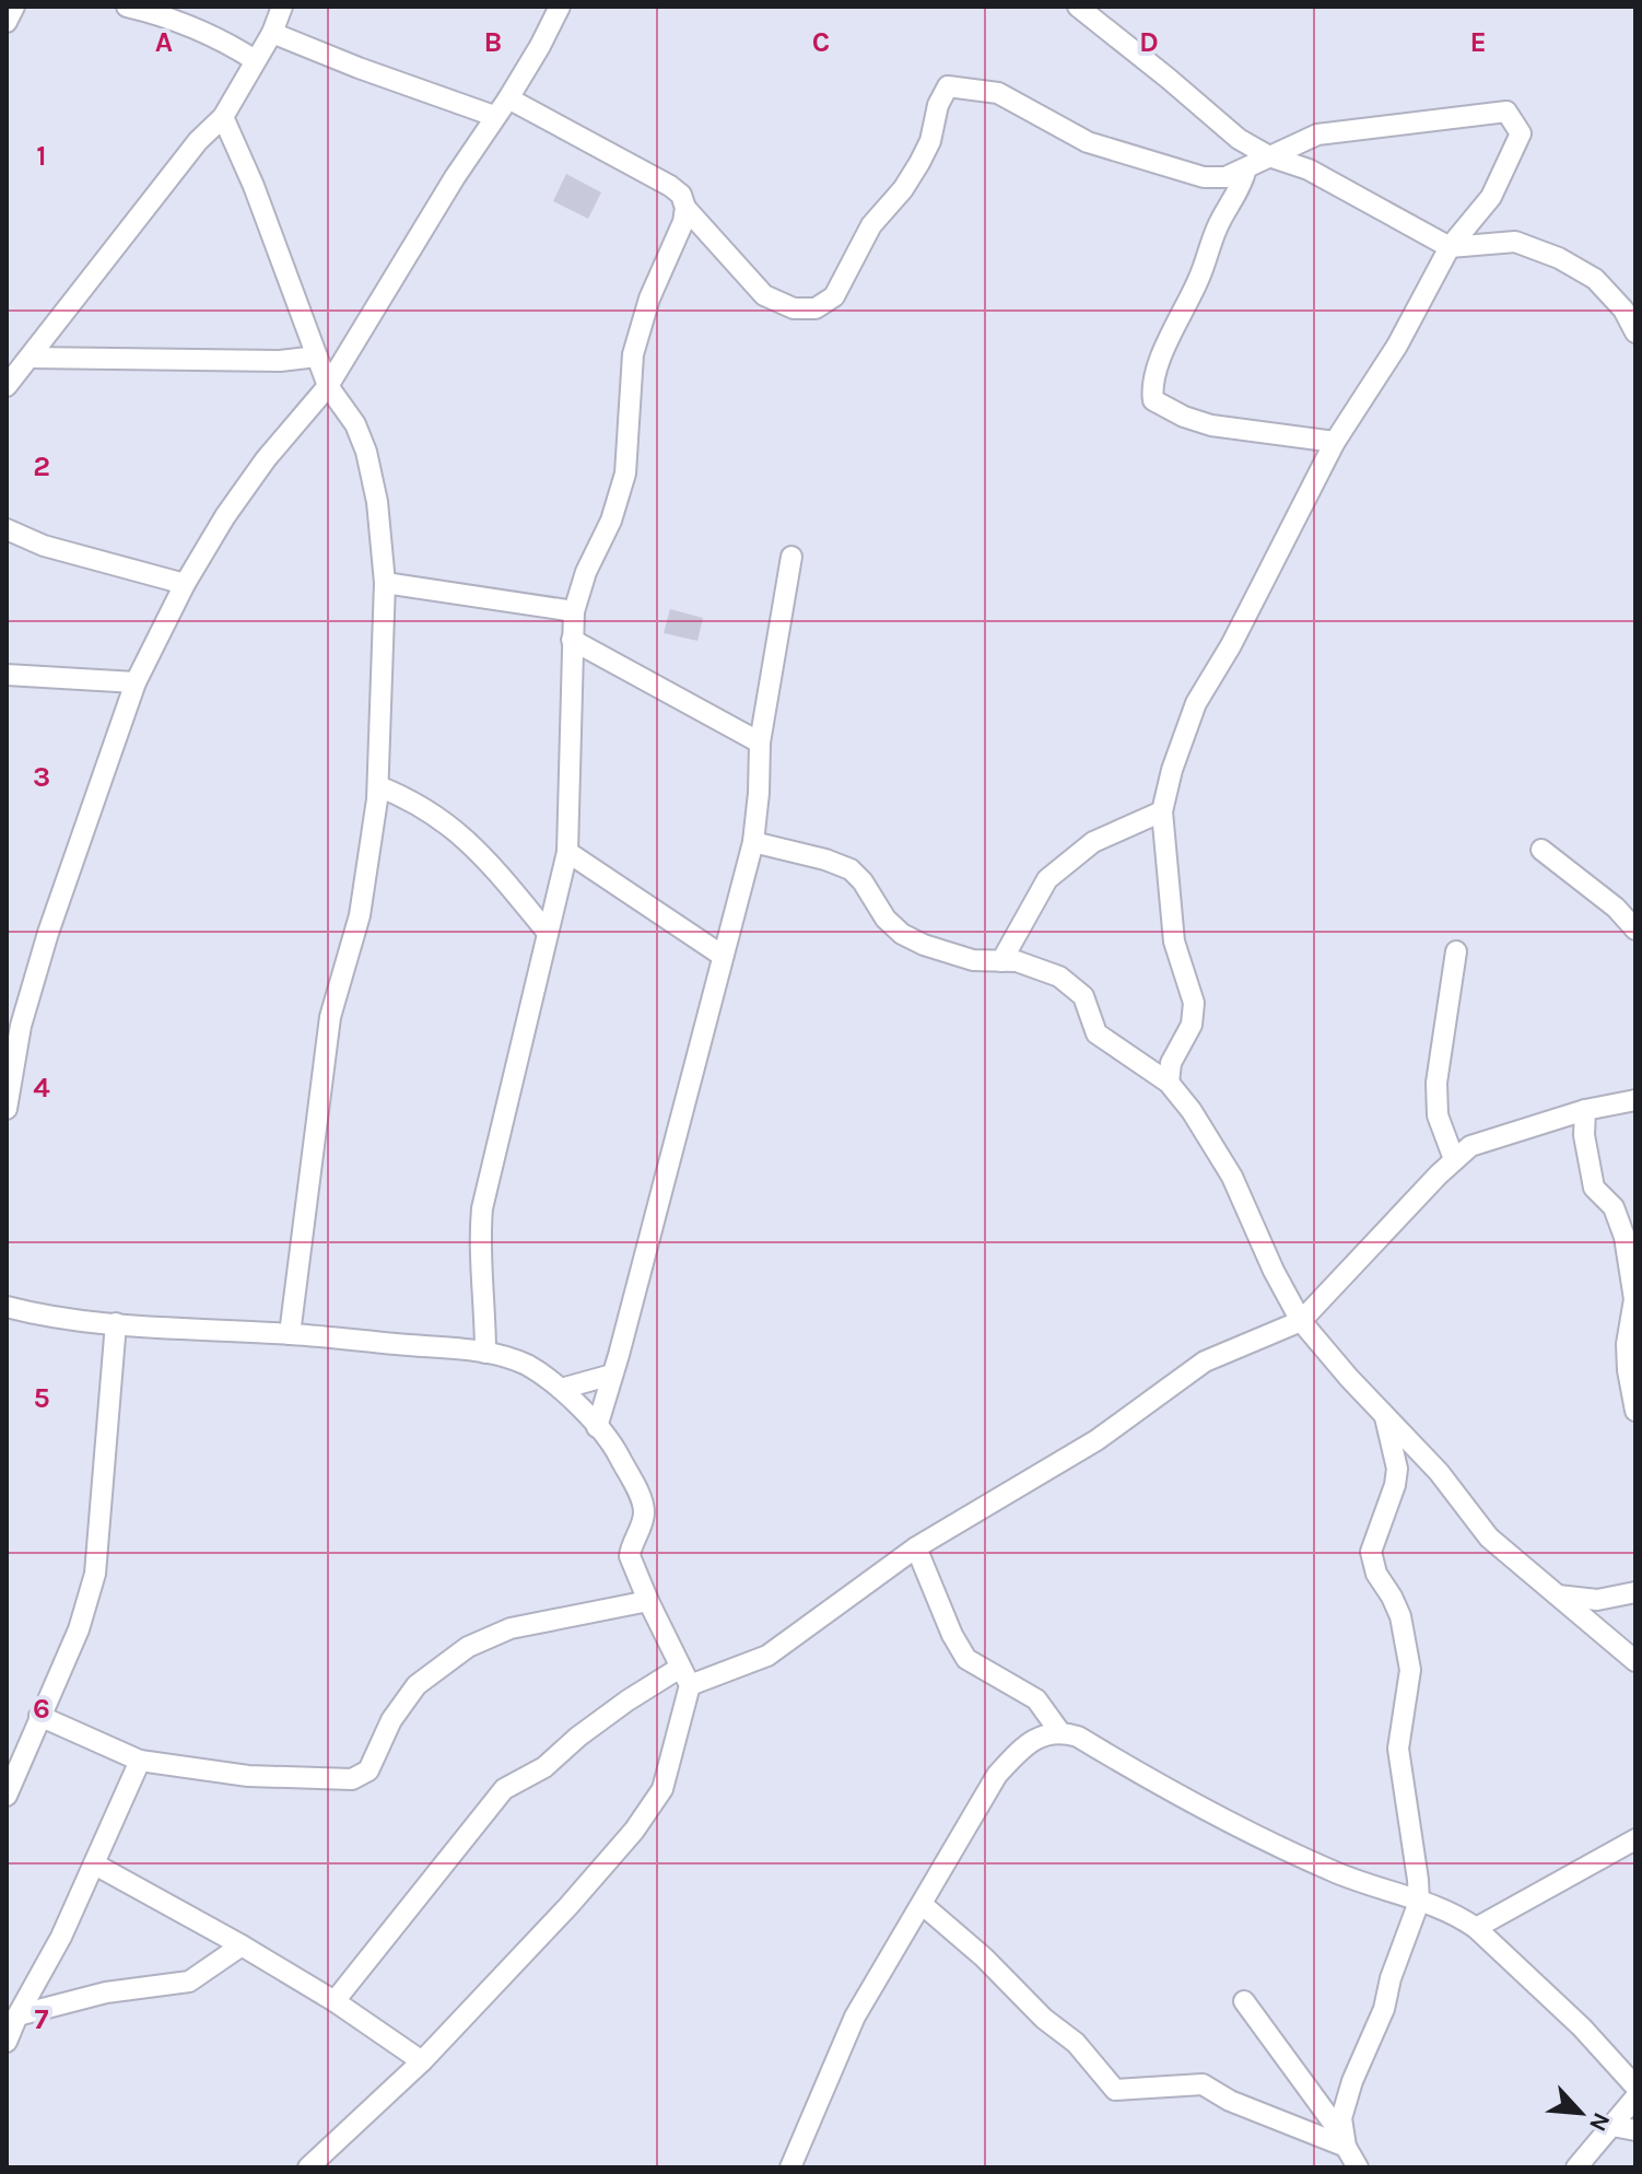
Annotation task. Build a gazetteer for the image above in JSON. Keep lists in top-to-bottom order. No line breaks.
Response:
{"north":"bottom right","grid":{"columns":["A","B","C","D","E"],"rows":["1","2","3","4","5","6","7"]}}
